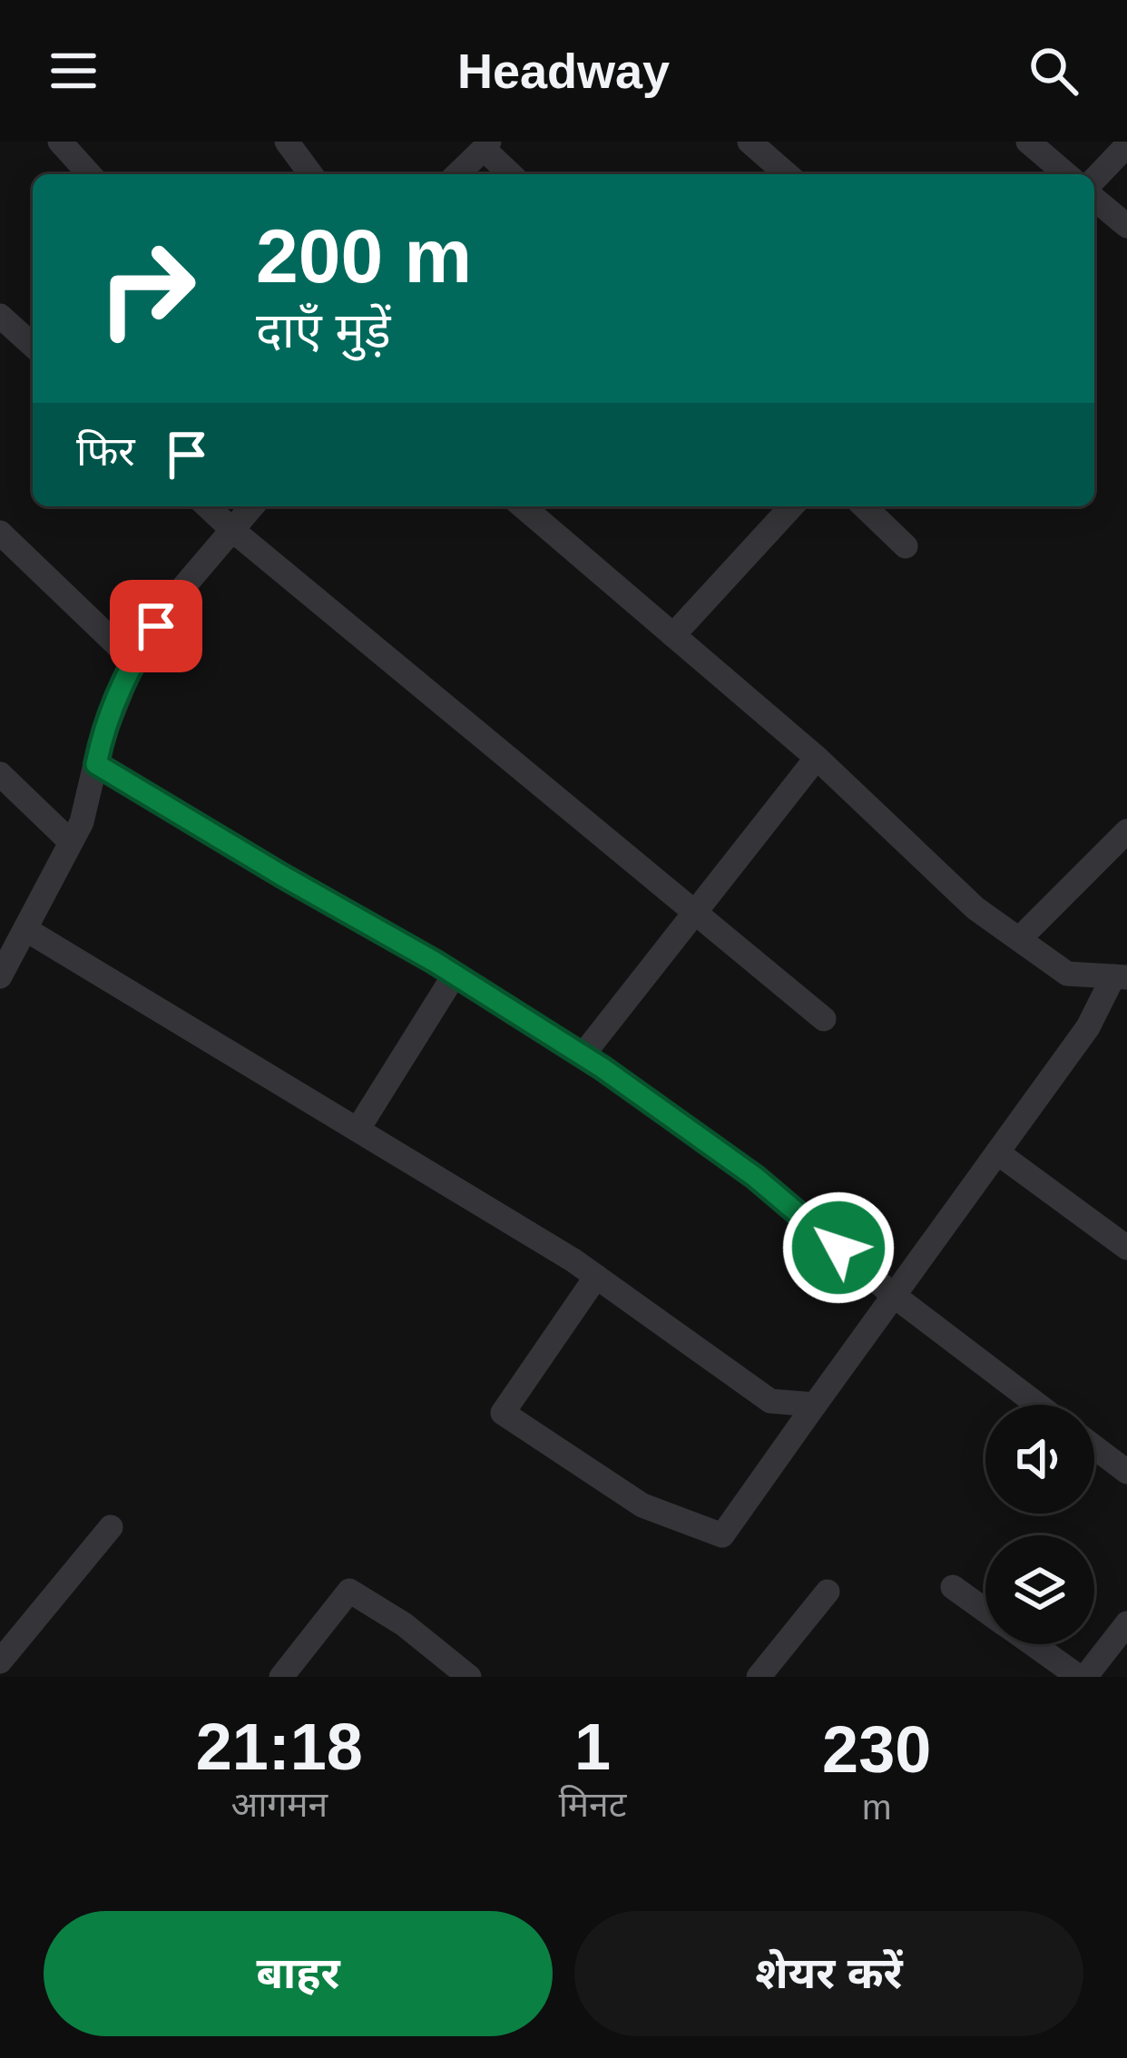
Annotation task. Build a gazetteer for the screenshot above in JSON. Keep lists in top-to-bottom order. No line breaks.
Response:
{"page":{"header":"Headway","turn":["200 m","दाएँ मुड़ें"],"then":"फिर","eta":["21:18","आगमन","1","मिनट","230","m"],"buttons":["बाहर","शेयर करें"]}}
